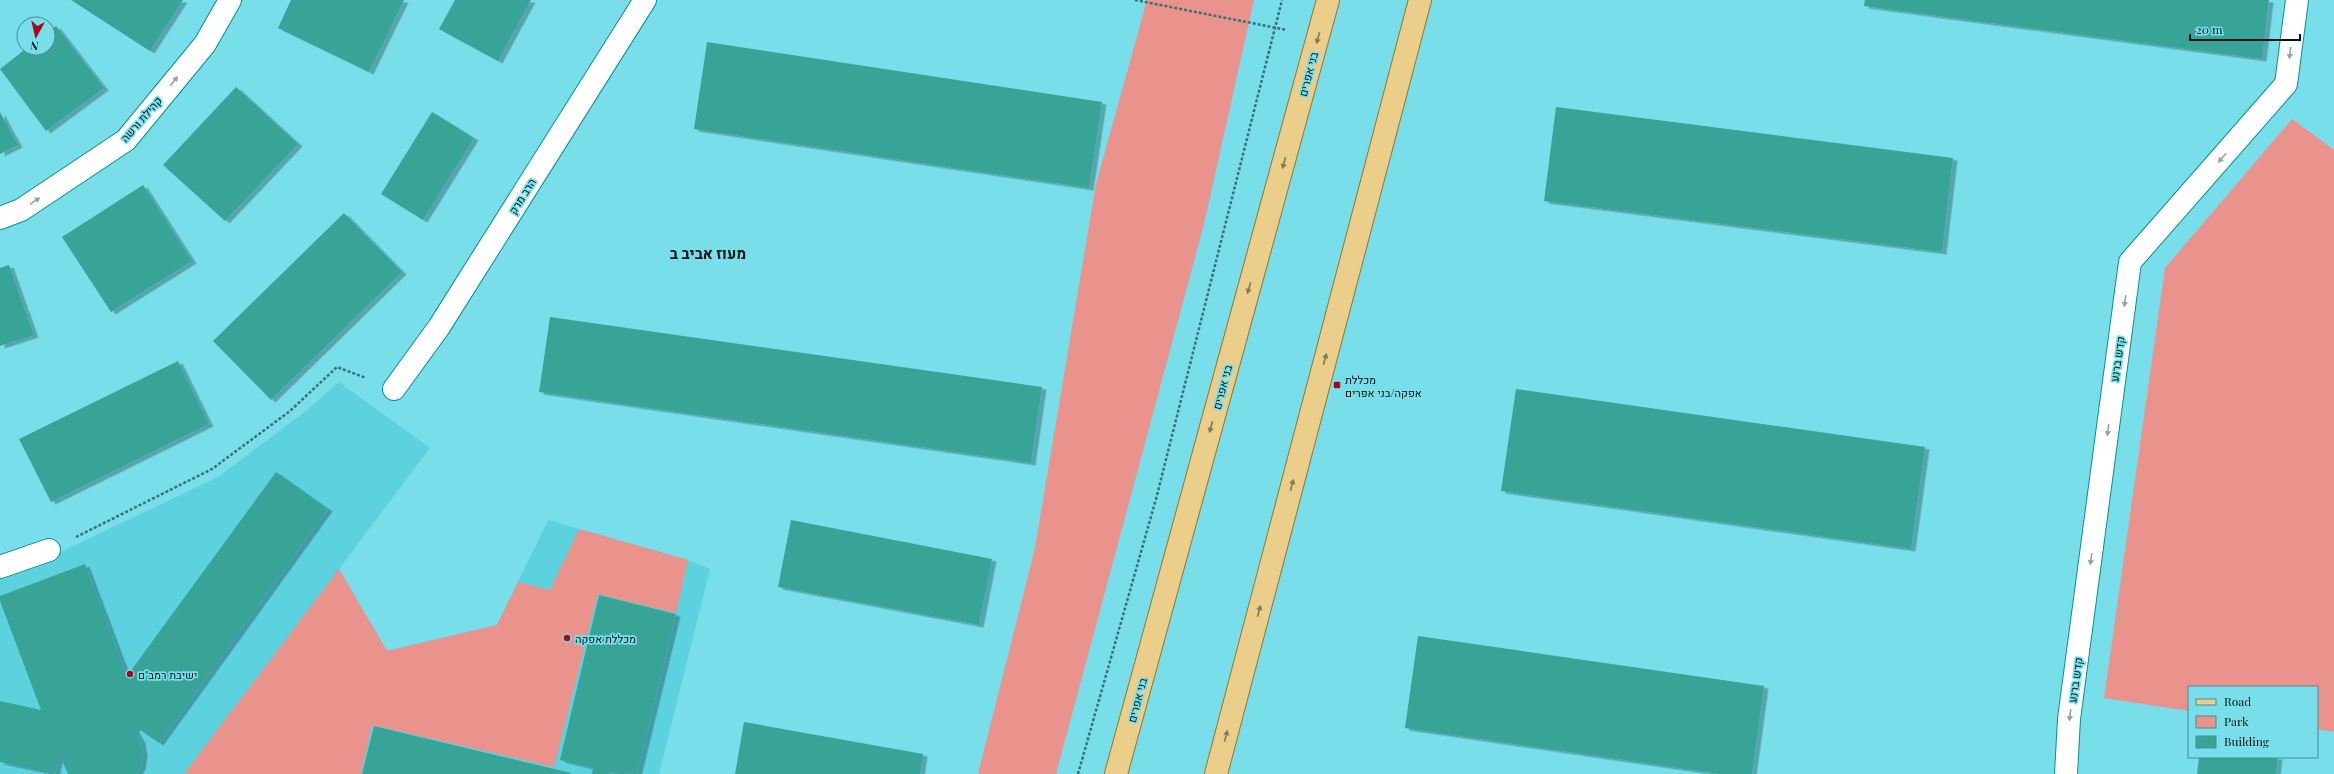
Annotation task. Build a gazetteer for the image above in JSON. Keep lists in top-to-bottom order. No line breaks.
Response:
{"streets":{"main road":["בני אפרים"],"street":["קהילת ורשה","הרב מרק","קדש ברנע"]},"one_way":["קהילת ורשה","קדש ברנע"],"districts":["מעוז אביב ב"],"places":{"transit":["מכללת אפקה/בני אפרים"],"other":["מכללת אפקה","ישיבת רמב\"ם"]},"legend":["Road","Park","Building"],"scale_bar":"20 m","north":"bottom"}
